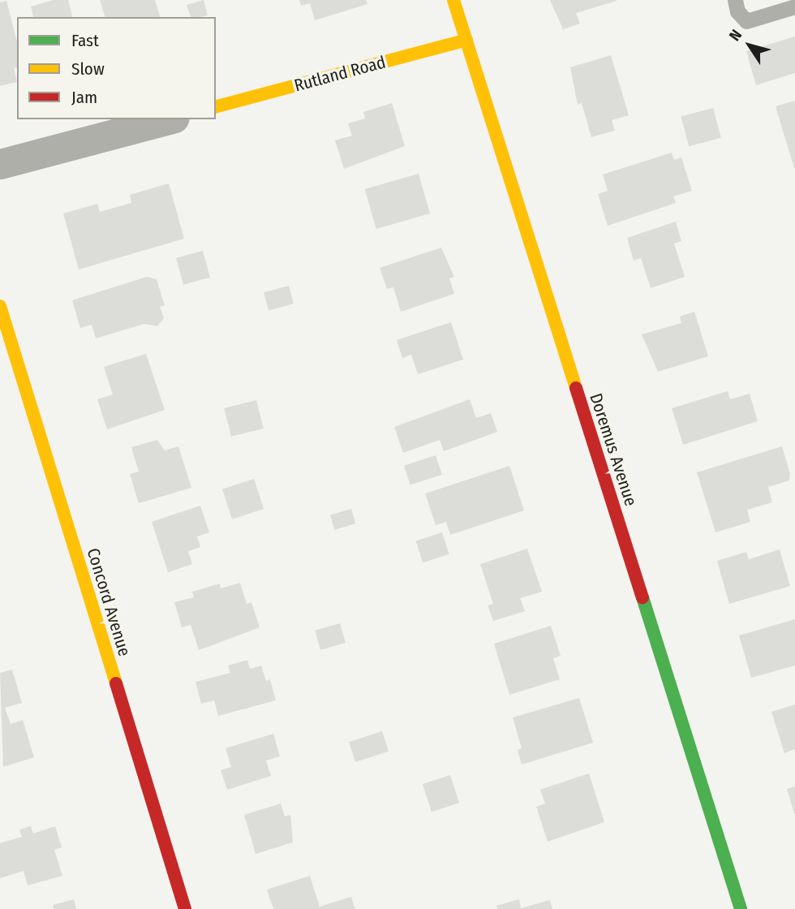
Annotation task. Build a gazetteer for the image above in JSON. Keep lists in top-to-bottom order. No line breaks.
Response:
{"streets":{"street":["Rutland Road","Doremus Avenue","Concord Avenue"]},"crossings":[["Rutland Road","Doremus Avenue"]],"legend":["Fast","Slow","Jam"],"north":"top left"}
